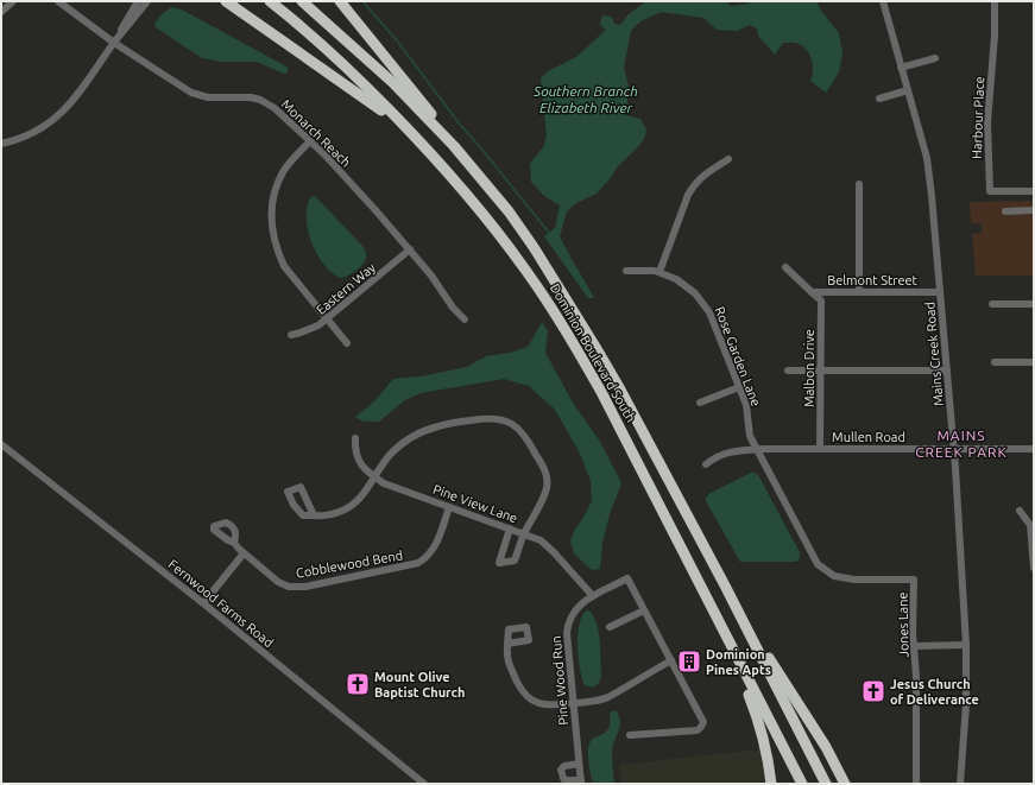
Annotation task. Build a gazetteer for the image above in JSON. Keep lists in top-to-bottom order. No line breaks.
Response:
{"streets":{"highway":["Dominion Boulevard South"],"street":["Harbour Place","Monarch Reach","Belmont Street","Eastern Way","Mains Creek Road","Rose Garden Lane","Malbon Drive","Mullen Road","Pine View Lane","Cobblewood Bend","Fernwood Farms Road","Jones Lane","Pine Wood Run"]},"crossings":[["Monarch Reach","Eastern Way"],["Belmont Street","Mains Creek Road"],["Belmont Street","Malbon Drive"],["Mains Creek Road","Mullen Road"],["Rose Garden Lane","Mullen Road"],["Rose Garden Lane","Jones Lane"],["Malbon Drive","Mullen Road"],["Pine View Lane","Cobblewood Bend"],["Pine View Lane","Pine Wood Run"]],"districts":["MAINS CREEK PARK"],"water":["Southern Branch Elizabeth River"],"places":{"building":["Dominion Pines Apts"],"church":["Mount Olive Baptist Church","Jesus Church of Deliverance"]}}
